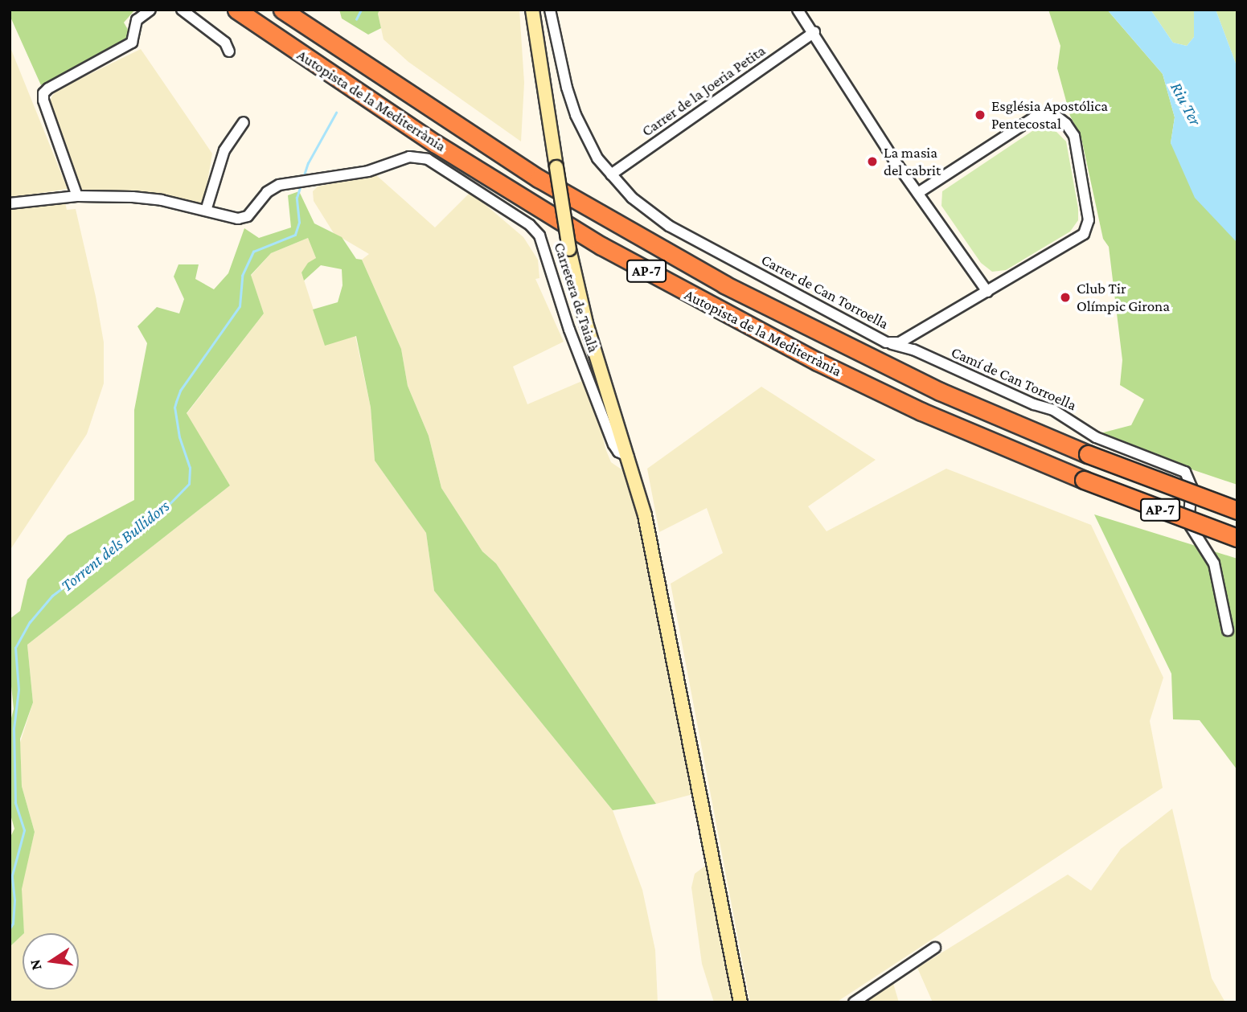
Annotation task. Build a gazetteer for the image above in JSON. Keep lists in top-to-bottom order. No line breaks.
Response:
{"streets":{"highway":["Autopista de la Mediterrània","AP-7"],"street":["Carrer de la Joeria Petita","Carrer de Can Torroella","Carretera de Taialà","Camí de Can Torroella"]},"crossings":[["Carrer de la Joeria Petita","Carrer de Can Torroella"],["Carrer de Can Torroella","Camí de Can Torroella"]],"water":["Riu Ter","Torrent dels Bullidors"],"places":["Església Apostólica Pentecostal","La masia del cabrit","Club Tir Olímpic Girona"],"north":"left"}
